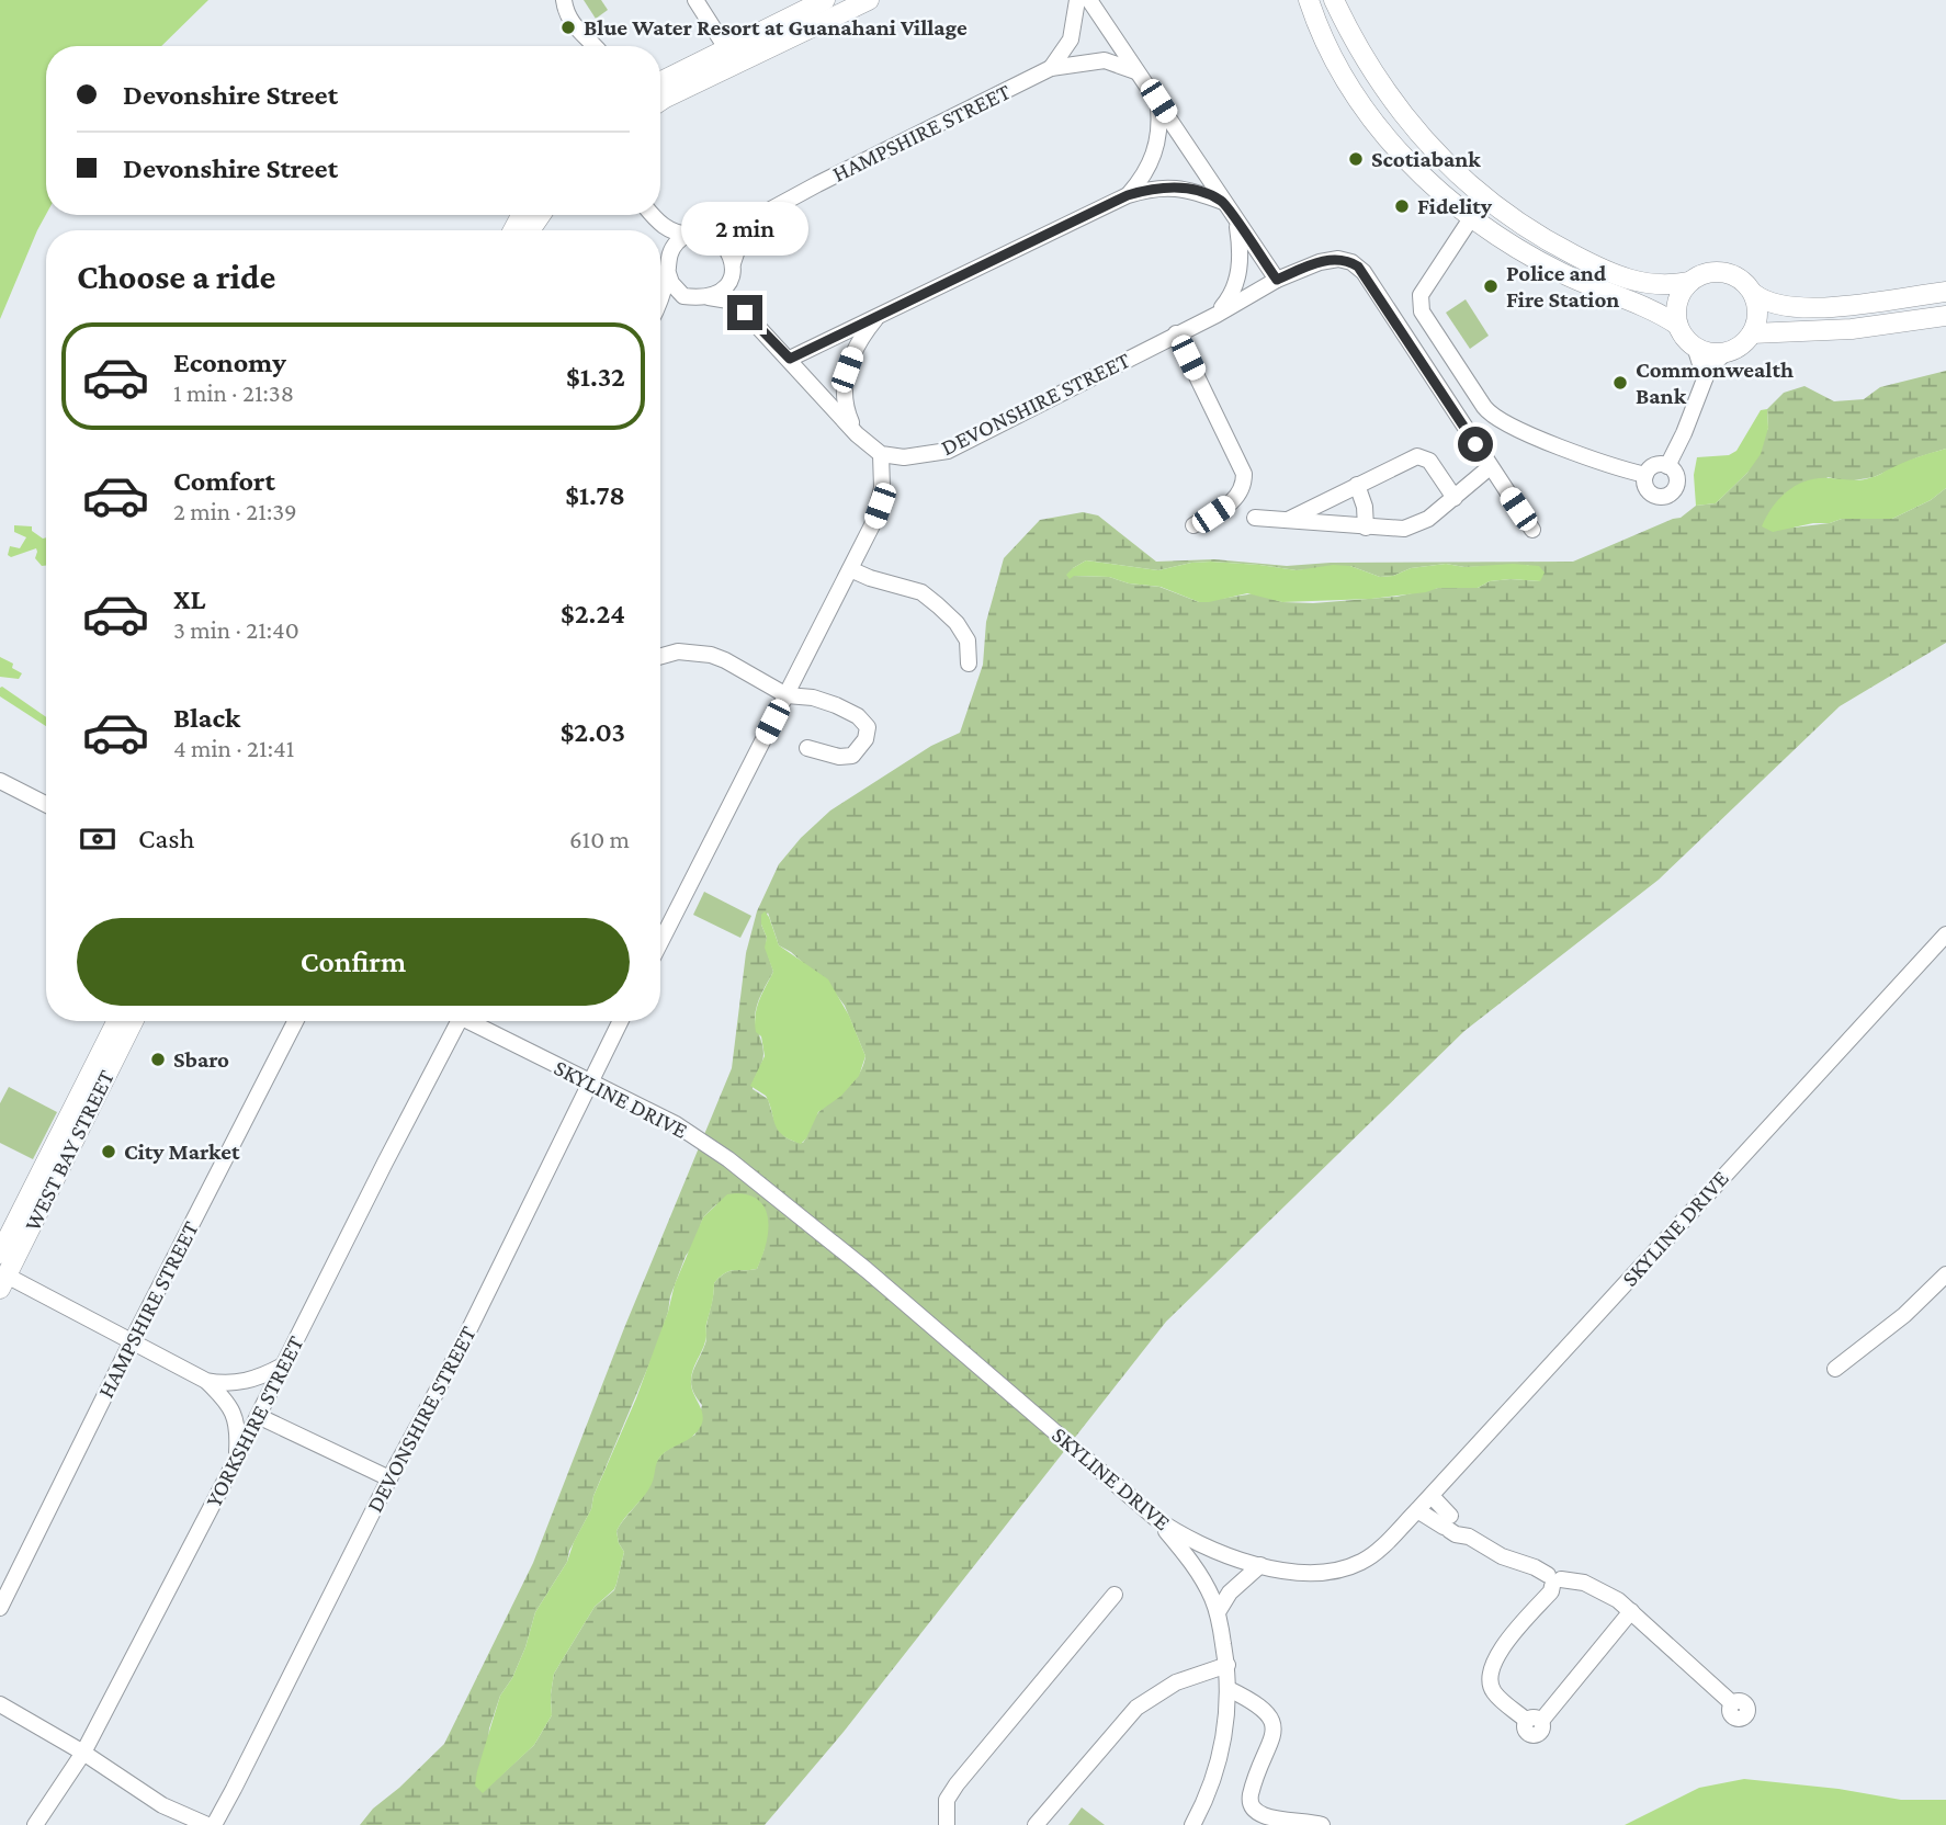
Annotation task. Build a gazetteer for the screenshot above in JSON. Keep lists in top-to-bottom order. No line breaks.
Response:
{"streets":{"main road":["WEST BAY STREET"],"street":["HAMPSHIRE STREET","DEVONSHIRE STREET","SKYLINE DRIVE","YORKSHIRE STREET"]},"crossings":[["DEVONSHIRE STREET","SKYLINE DRIVE"]],"places":["Blue Water Resort at Guanahani Village","Scotiabank","Fidelity","Police and Fire Station","Commonwealth Bank","Sbaro","City Market"],"page":{"banner":["Devonshire Street","Devonshire Street"],"bubble":"2 min","heading":"Choose a ride","list":[{"name":"Economy","note":"1 min · 21:38","value":"$1.32"},{"name":"Comfort","note":"2 min · 21:39","value":"$1.78"},{"name":"XL","note":"3 min · 21:40","value":"$2.24"},{"name":"Black","note":"4 min · 21:41","value":"$2.03"}],"pay":["Cash","610 m"],"buttons":"Confirm"}}
